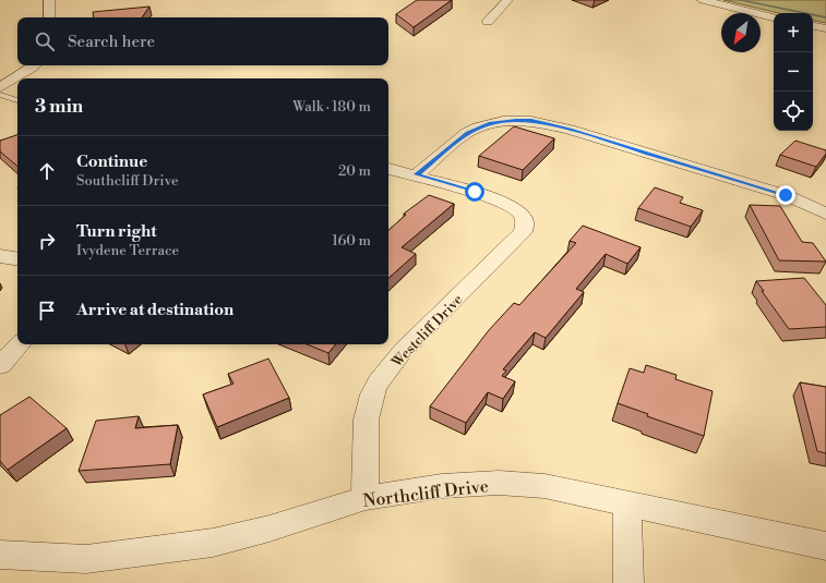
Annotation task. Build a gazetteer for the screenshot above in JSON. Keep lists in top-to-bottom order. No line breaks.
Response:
{"streets":{"street":["Westcliff Drive","Northcliff Drive"]},"crossings":[["Westcliff Drive","Northcliff Drive"]],"north":"bottom left","page":{"map_buttons":["+","−"],"search":"Search here","heading":["3 min","Walk · 180 m"],"list":[["Continue","Southcliff Drive","20 m"],["Turn right","Ivydene Terrace","160 m"],"Arrive at destination"]}}
